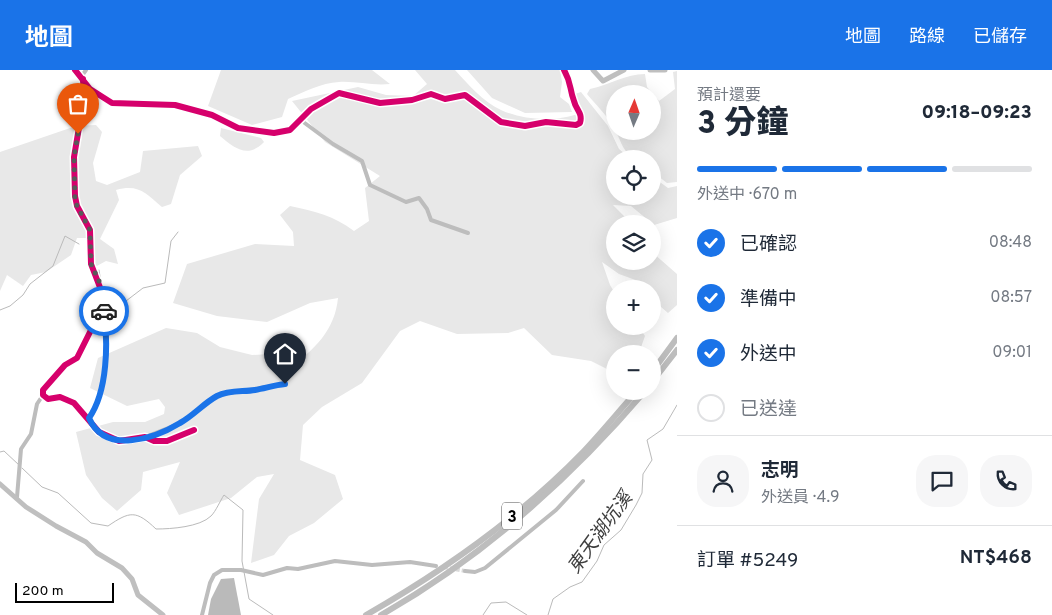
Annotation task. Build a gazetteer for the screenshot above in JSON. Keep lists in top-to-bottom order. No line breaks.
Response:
{"streets":{"highway":["3"]},"water":["東天湖坑溪"],"scale_bar":"200 m","north":"top","page":{"header":"地圖","nav":["地圖","路線","已儲存"],"heading":["3 分鐘","預計還要","09:18–09:23"],"panel":["志明","外送員 · 4.9","訂單 #5249","NT$468"],"map_buttons":["+","−"],"bar":"外送中 · 670 m","list":[["已確認","08:48"],["準備中","08:57"],["外送中","09:01"],"已送達"],"scale":"200 m"}}
